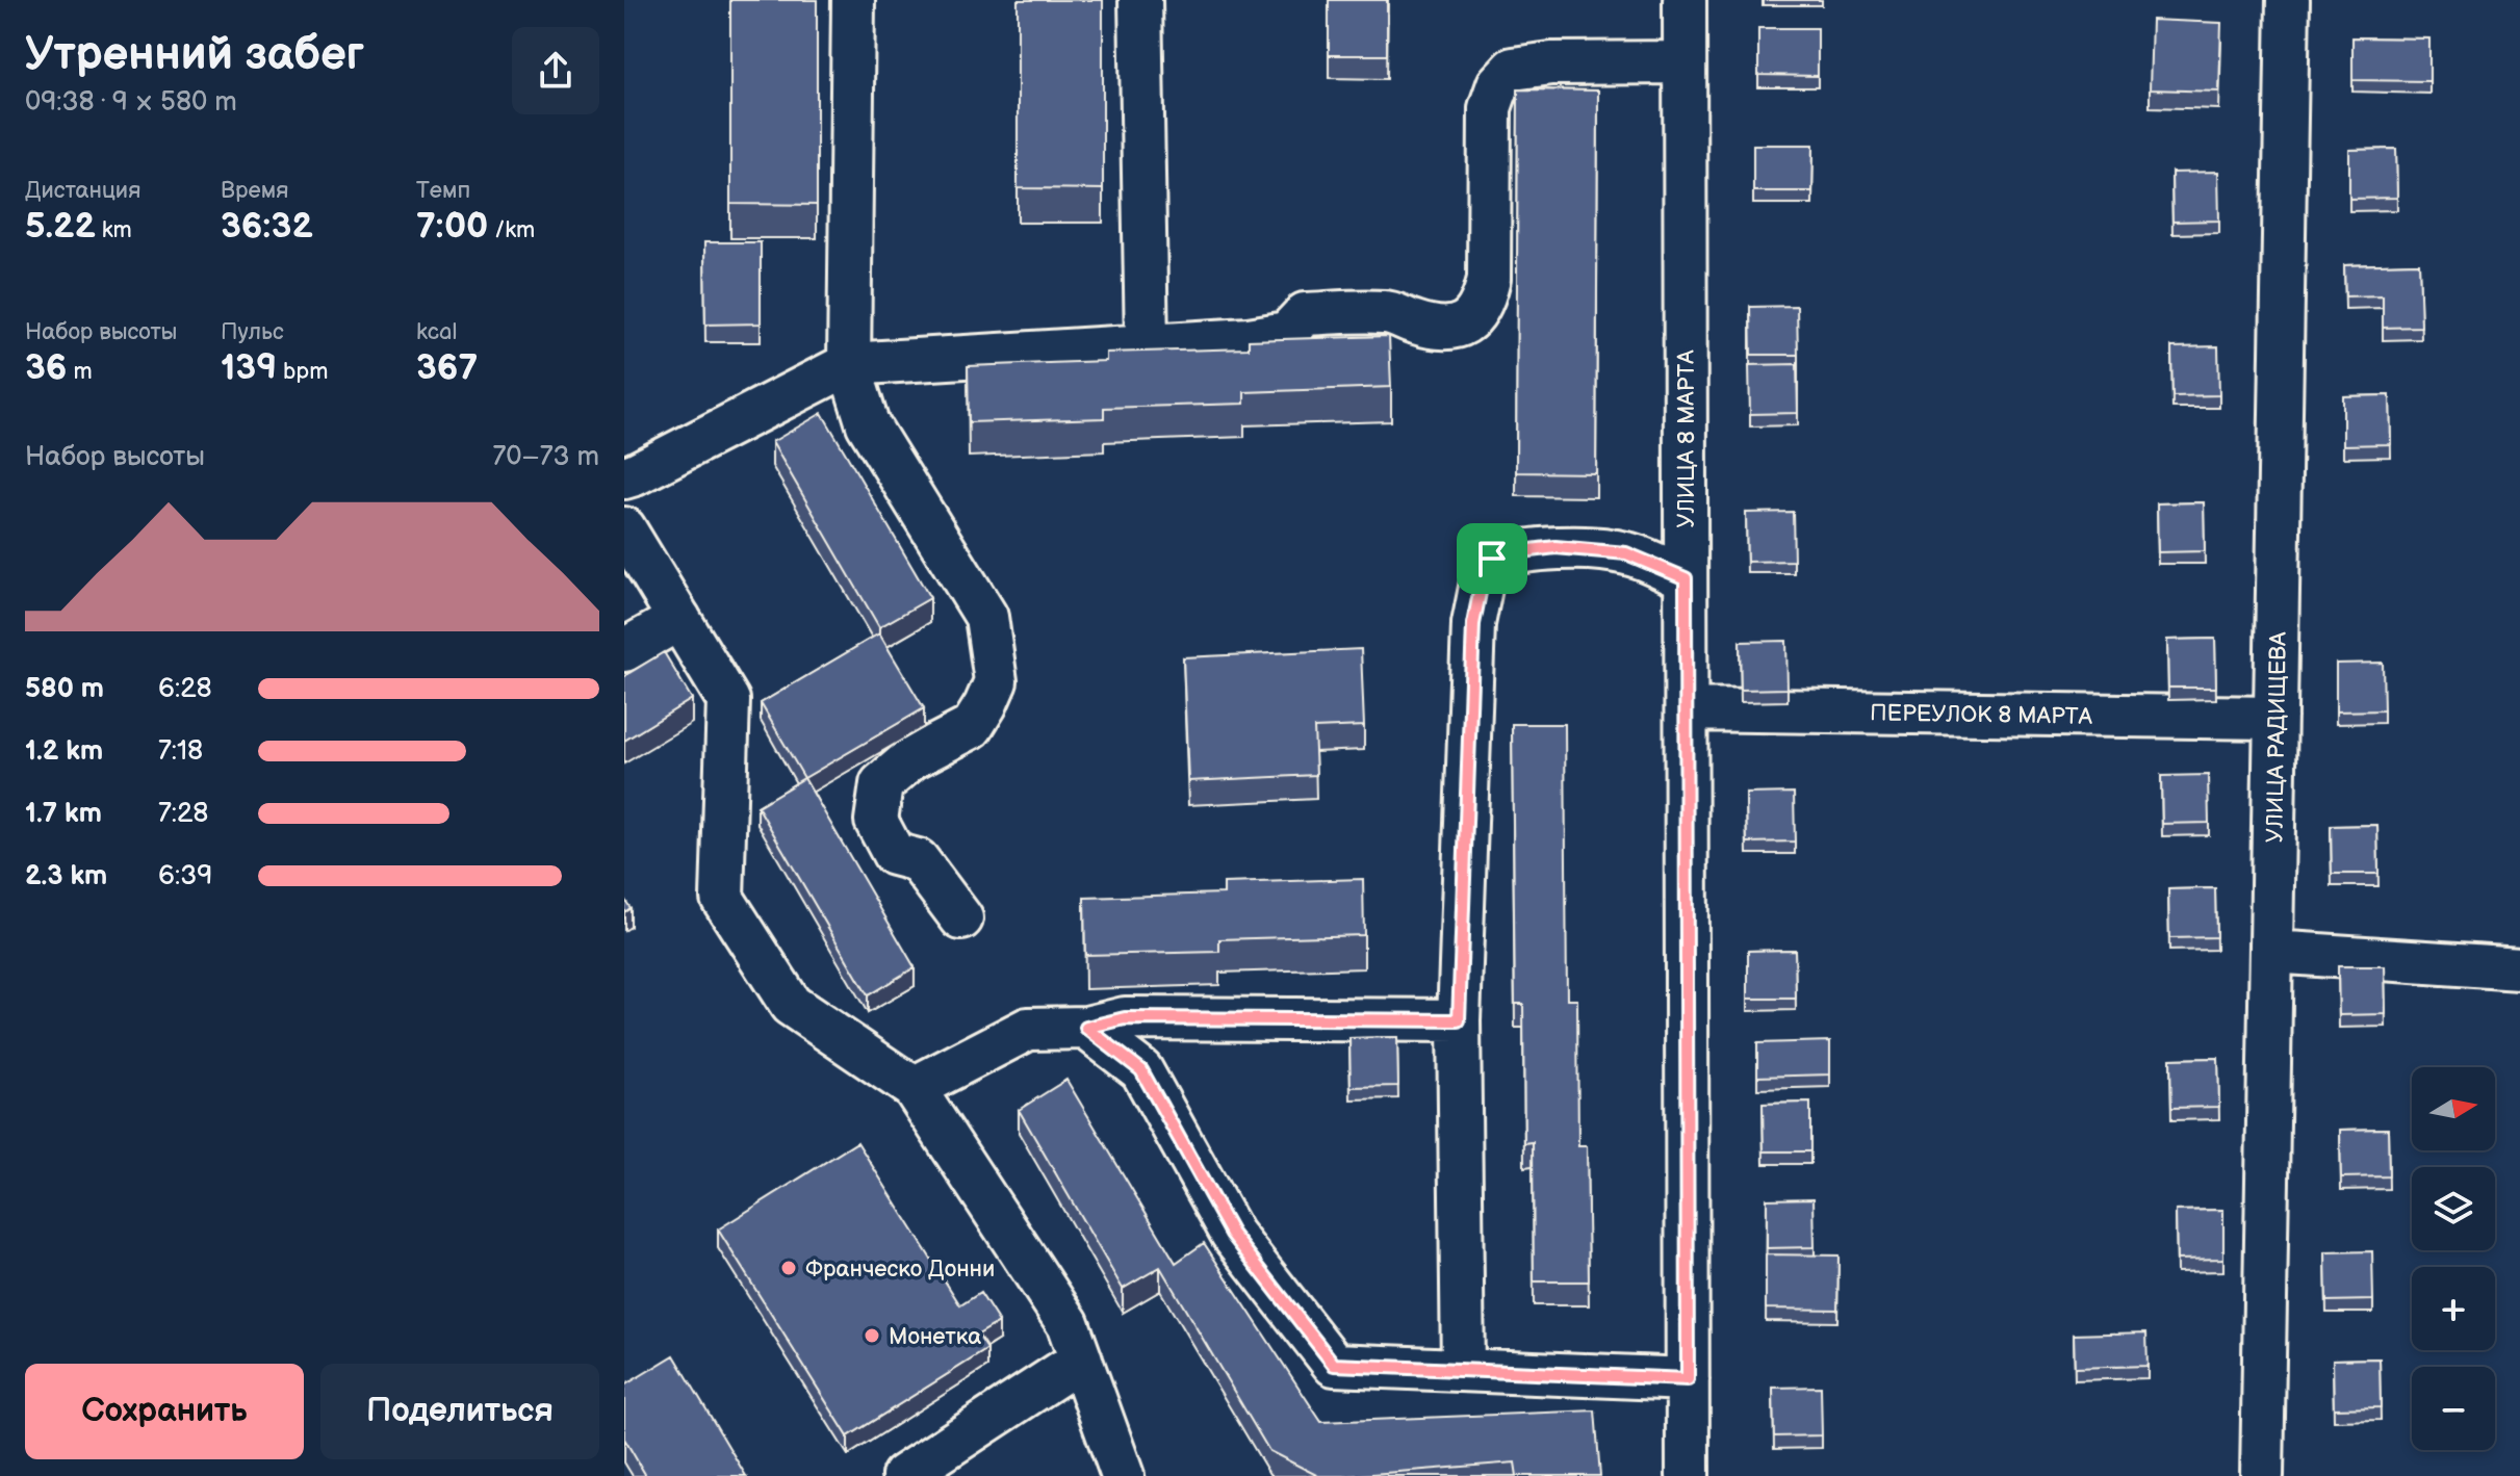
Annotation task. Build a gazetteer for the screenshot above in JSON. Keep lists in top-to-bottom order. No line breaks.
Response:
{"streets":{"street":["УЛИЦА 8 МАРТА","ПЕРЕУЛОК 8 МАРТА","УЛИЦА РАДИЩЕВА"]},"crossings":[["УЛИЦА 8 МАРТА","ПЕРЕУЛОК 8 МАРТА"],["ПЕРЕУЛОК 8 МАРТА","УЛИЦА РАДИЩЕВА"]],"places":["Франческо Донни","Монетка"],"north":"right","page":{"heading":["Утренний забег","09:38 · 9 × 580 m"],"stats":[["Дистанция","5.22 km"],["Время","36:32"],["Темп","7:00 /km"],["Набор высоты","36 m"],["Пульс","139 bpm"],["kcal","367"]],"chart":["Набор высоты","70–73 m"],"list":[{"name":"580 m","note":"6:28"},{"name":"1.2 km","note":"7:18"},{"name":"1.7 km","note":"7:28"},{"name":"2.3 km","note":"6:39"}],"map_buttons":["+","−"],"buttons":["Сохранить","Поделиться"]}}
